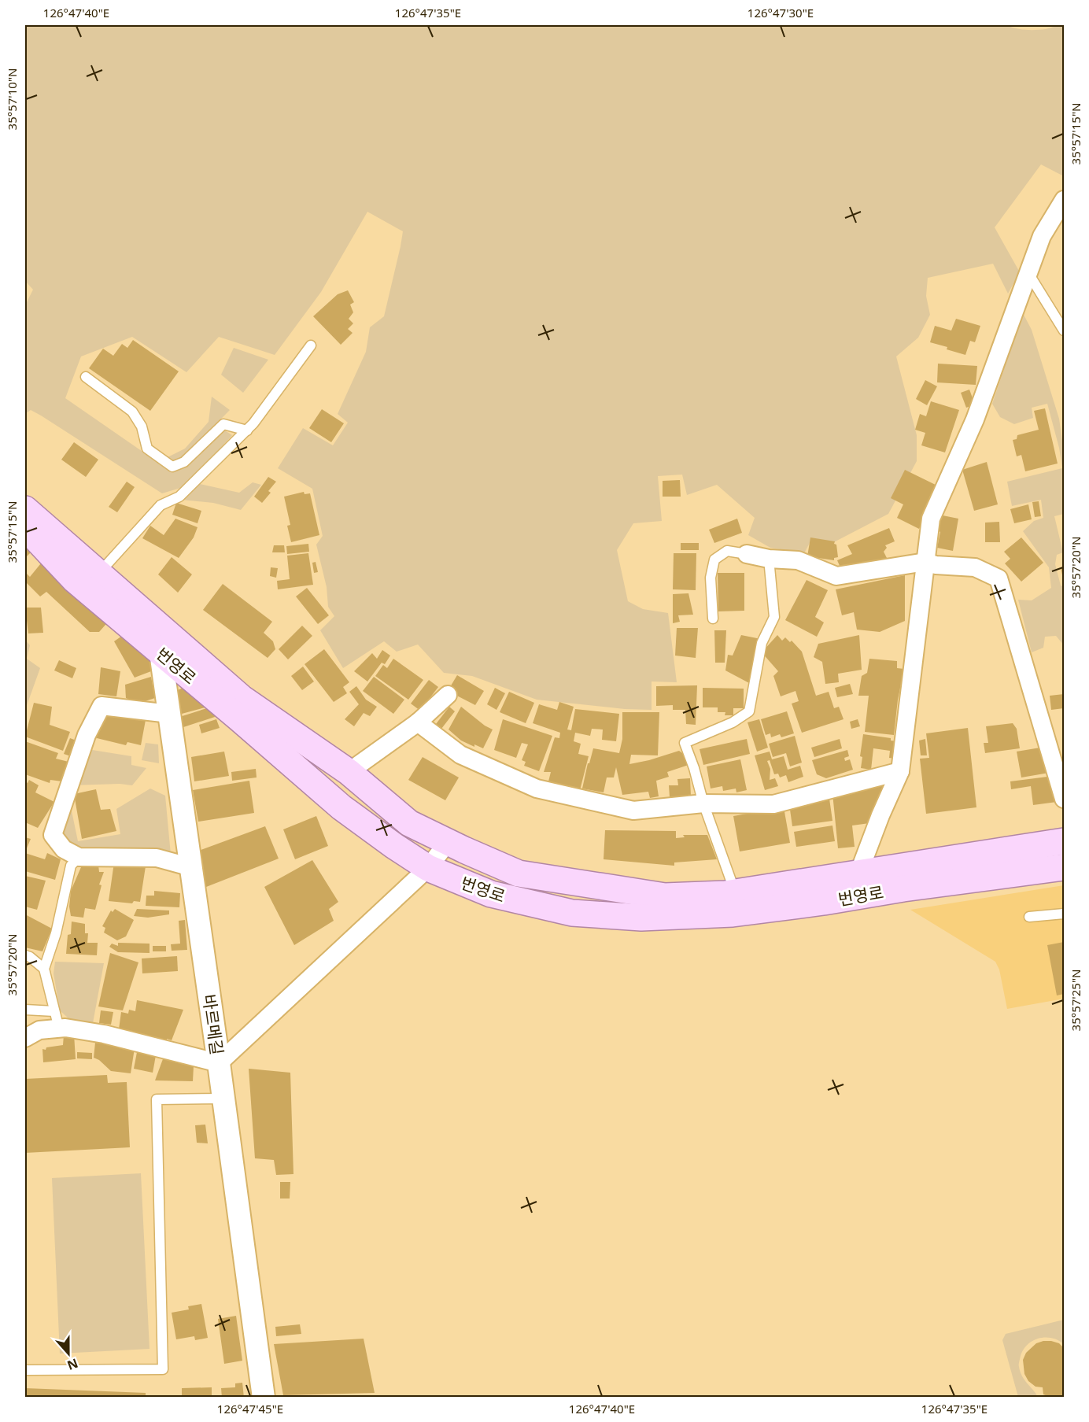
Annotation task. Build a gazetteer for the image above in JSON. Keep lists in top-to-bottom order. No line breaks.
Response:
{"streets":{"main road":["번영로"],"street":["바르메길"]},"crossings":[["번영로","바르메길"]],"north":"bottom","coordinates":["126°47'40\"E","126°47'35\"E","126°47'30\"E","35°57'10\"N","35°57'15\"N","35°57'20\"N","35°57'25\"N","126°47'45\"E"]}
